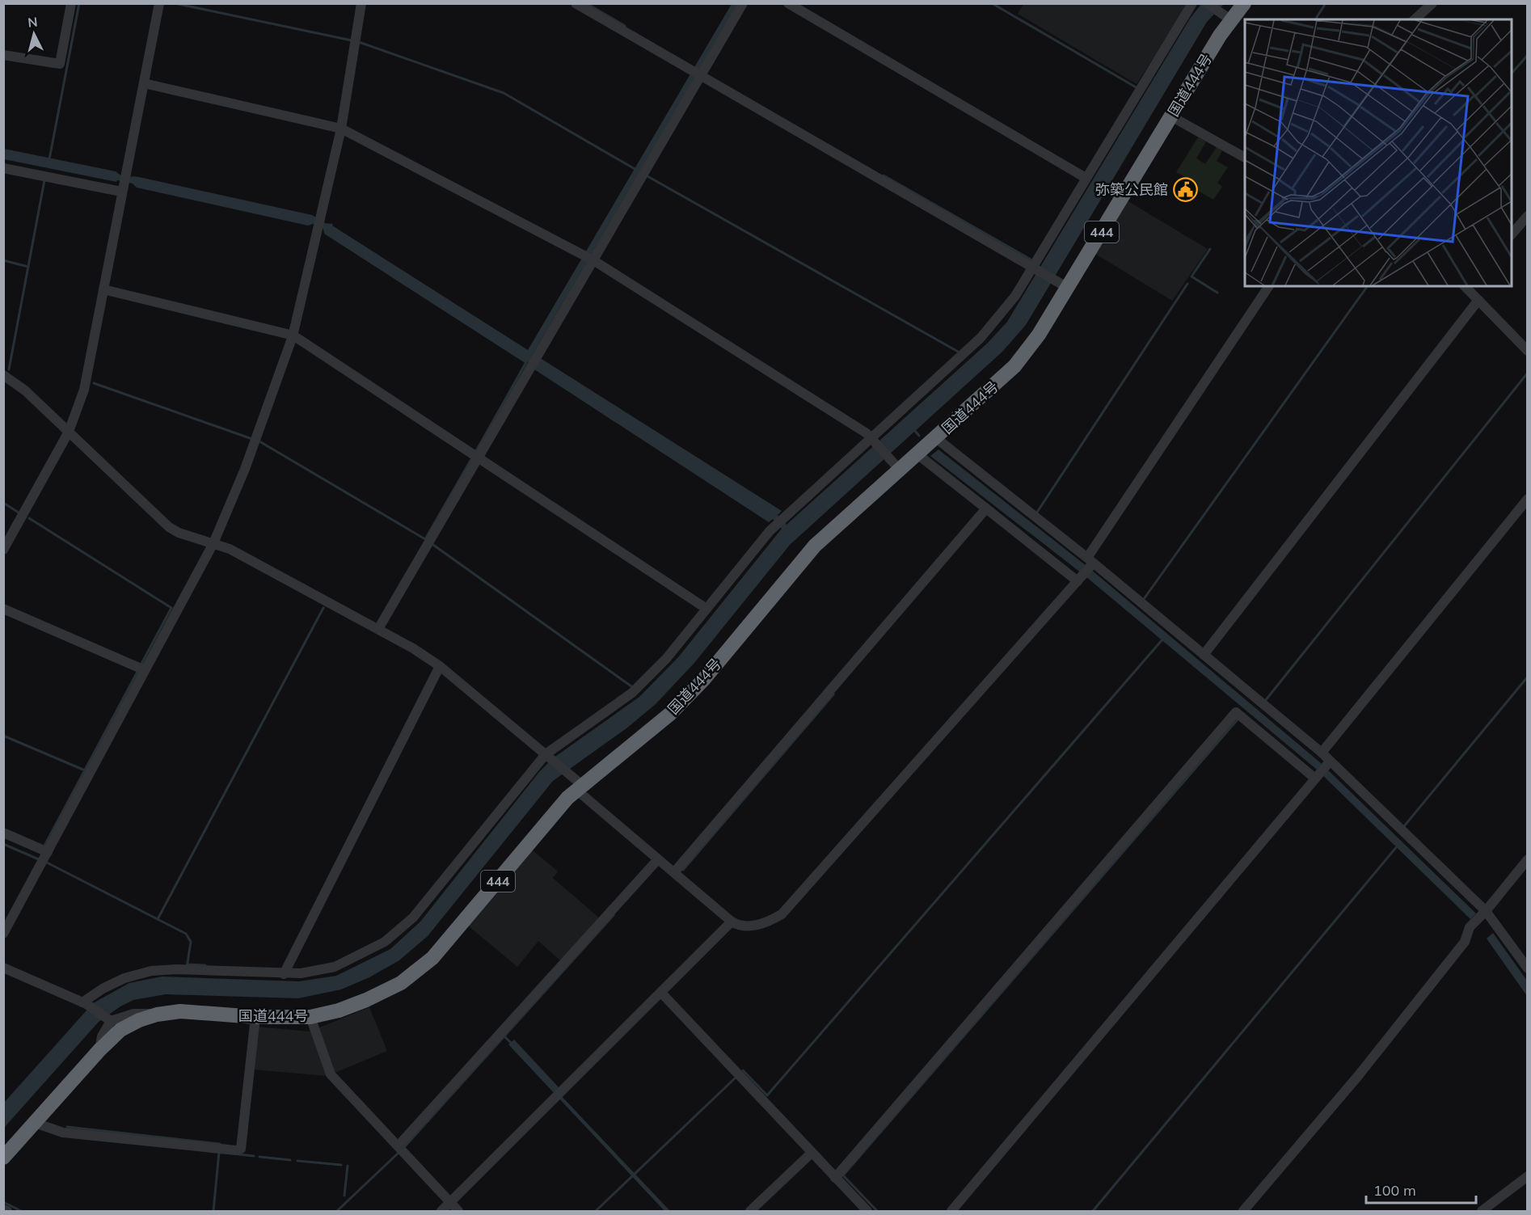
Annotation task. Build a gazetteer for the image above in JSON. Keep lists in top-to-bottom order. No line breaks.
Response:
{"streets":{"highway":["国道444号","444"]},"places":{"public building":["弥築公民館"]},"scale_bar":"100 m","north":"top"}
